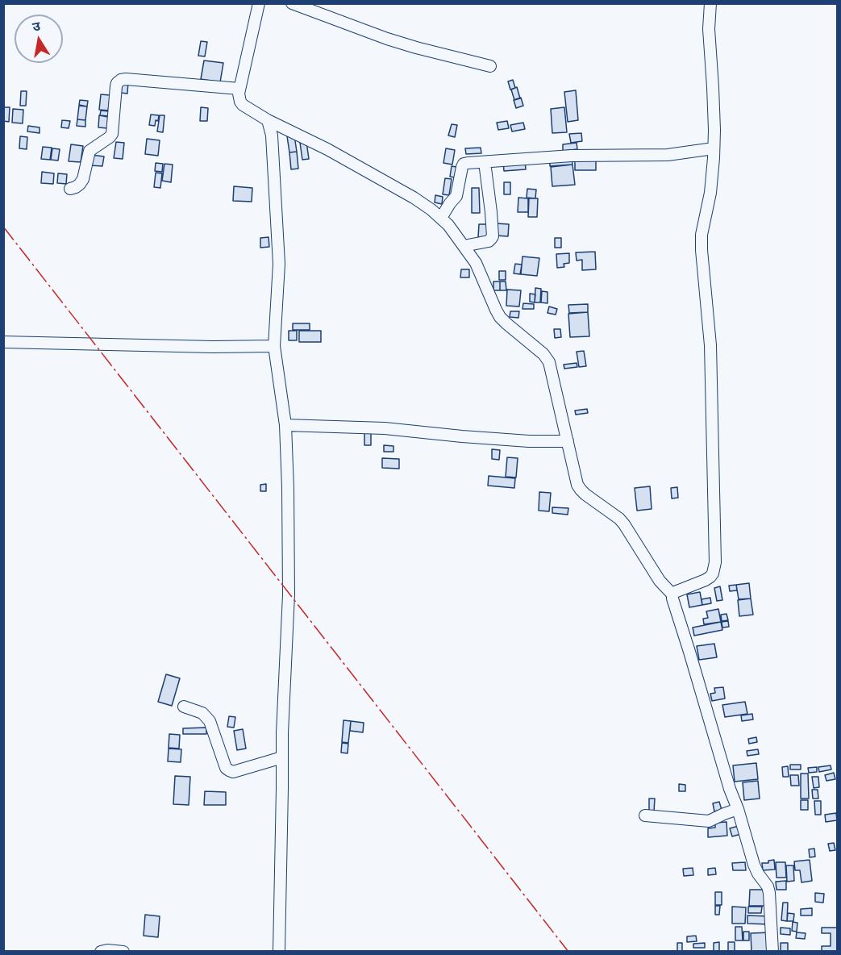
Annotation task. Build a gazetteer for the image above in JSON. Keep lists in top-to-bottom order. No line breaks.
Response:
{"north":"top"}
